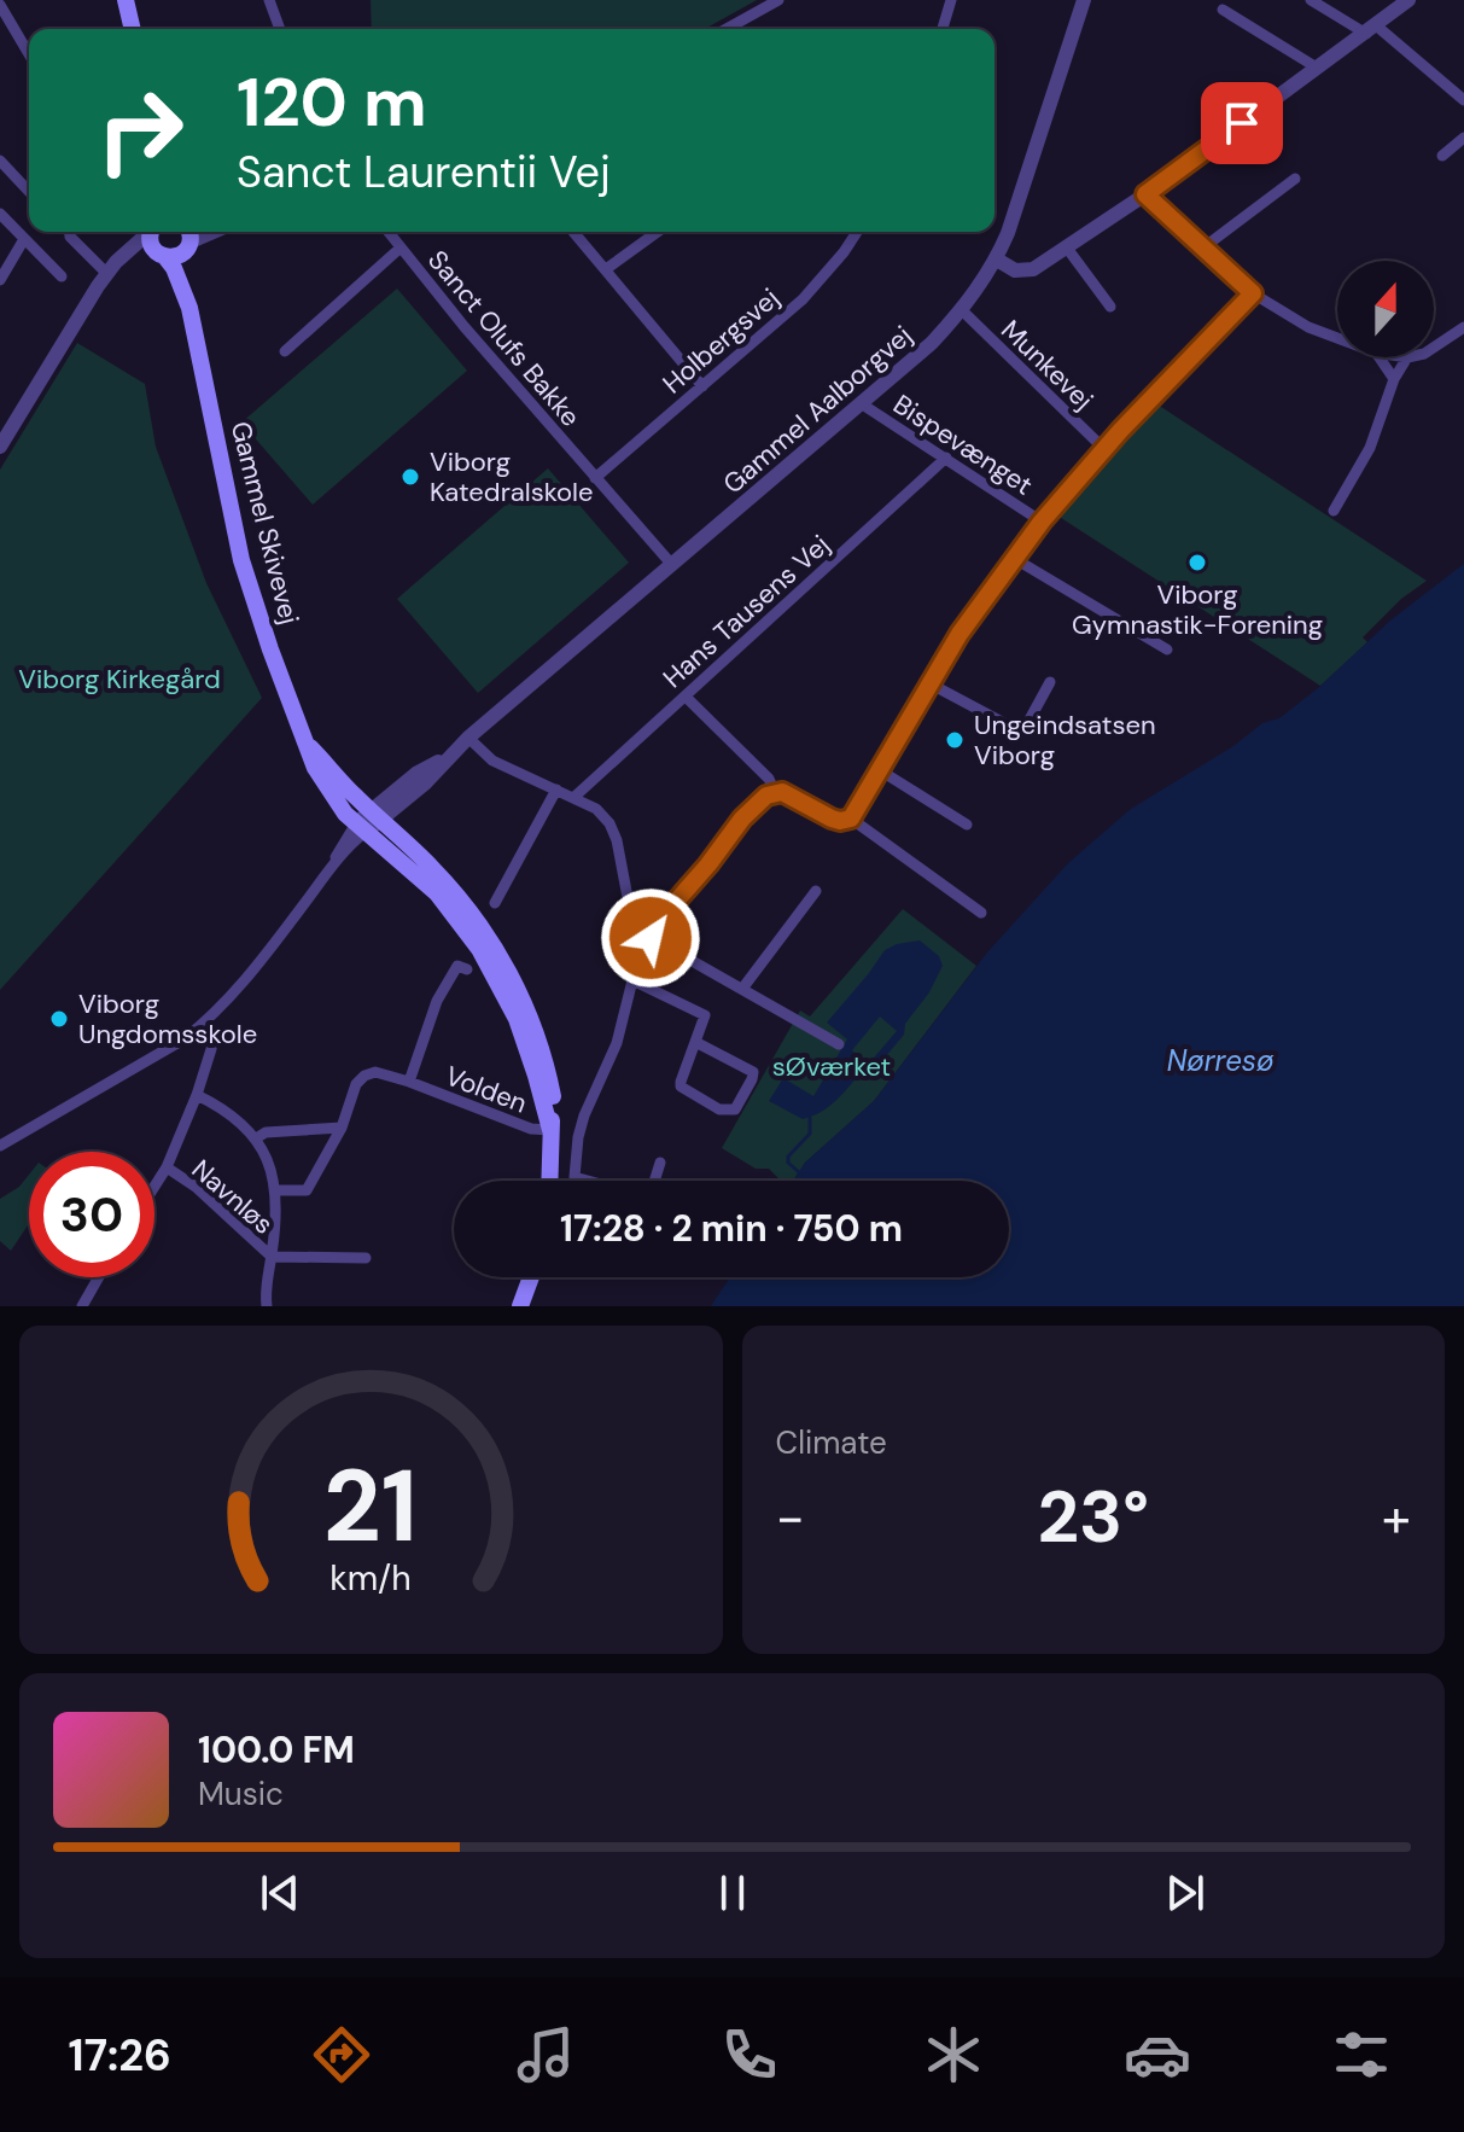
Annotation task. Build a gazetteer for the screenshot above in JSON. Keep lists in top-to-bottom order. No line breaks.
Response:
{"streets":{"main road":["Gammel Skivevej"],"street":["Sanct Olufs Bakke","Holbergsvej","Munkevej","Gammel Aalborgvej","Bispevænget","Hans Tausens Vej","Volden","Navnløs"]},"crossings":[["Sanct Olufs Bakke","Holbergsvej"],["Sanct Olufs Bakke","Gammel Aalborgvej"],["Munkevej","Gammel Aalborgvej"],["Gammel Aalborgvej","Bispevænget"],["Gammel Aalborgvej","Gammel Skivevej"],["Bispevænget","Hans Tausens Vej"],["Gammel Skivevej","Volden"]],"water":["Nørresø"],"parks":["Viborg Kirkegård","sØværket"],"places":["Viborg Katedralskole","Viborg Gymnastik-Forening","Ungeindsatsen Viborg","Viborg Ungdomsskole"],"north":"top","page":{"turn":["120 m","Sanct Laurentii Vej"],"limit":"30","trip":"17:28 · 2 min · 750 m","tile":"Climate","heat":["−","23°","+"],"song":["100.0 FM","Music"],"tabs":"17:26","gauge":["21","km/h"]}}
